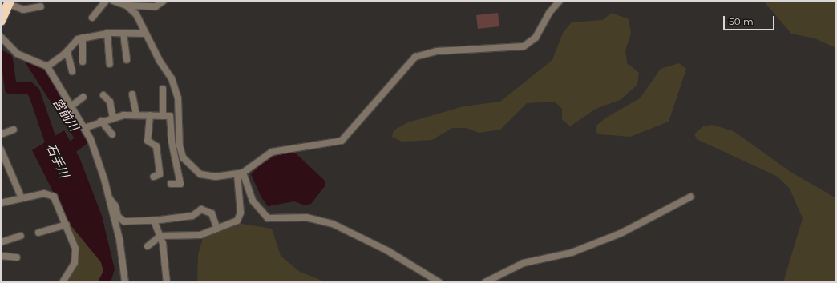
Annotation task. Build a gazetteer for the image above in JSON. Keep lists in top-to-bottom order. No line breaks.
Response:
{"water":["宮前川","石手川"],"scale_bar":"50 m"}
